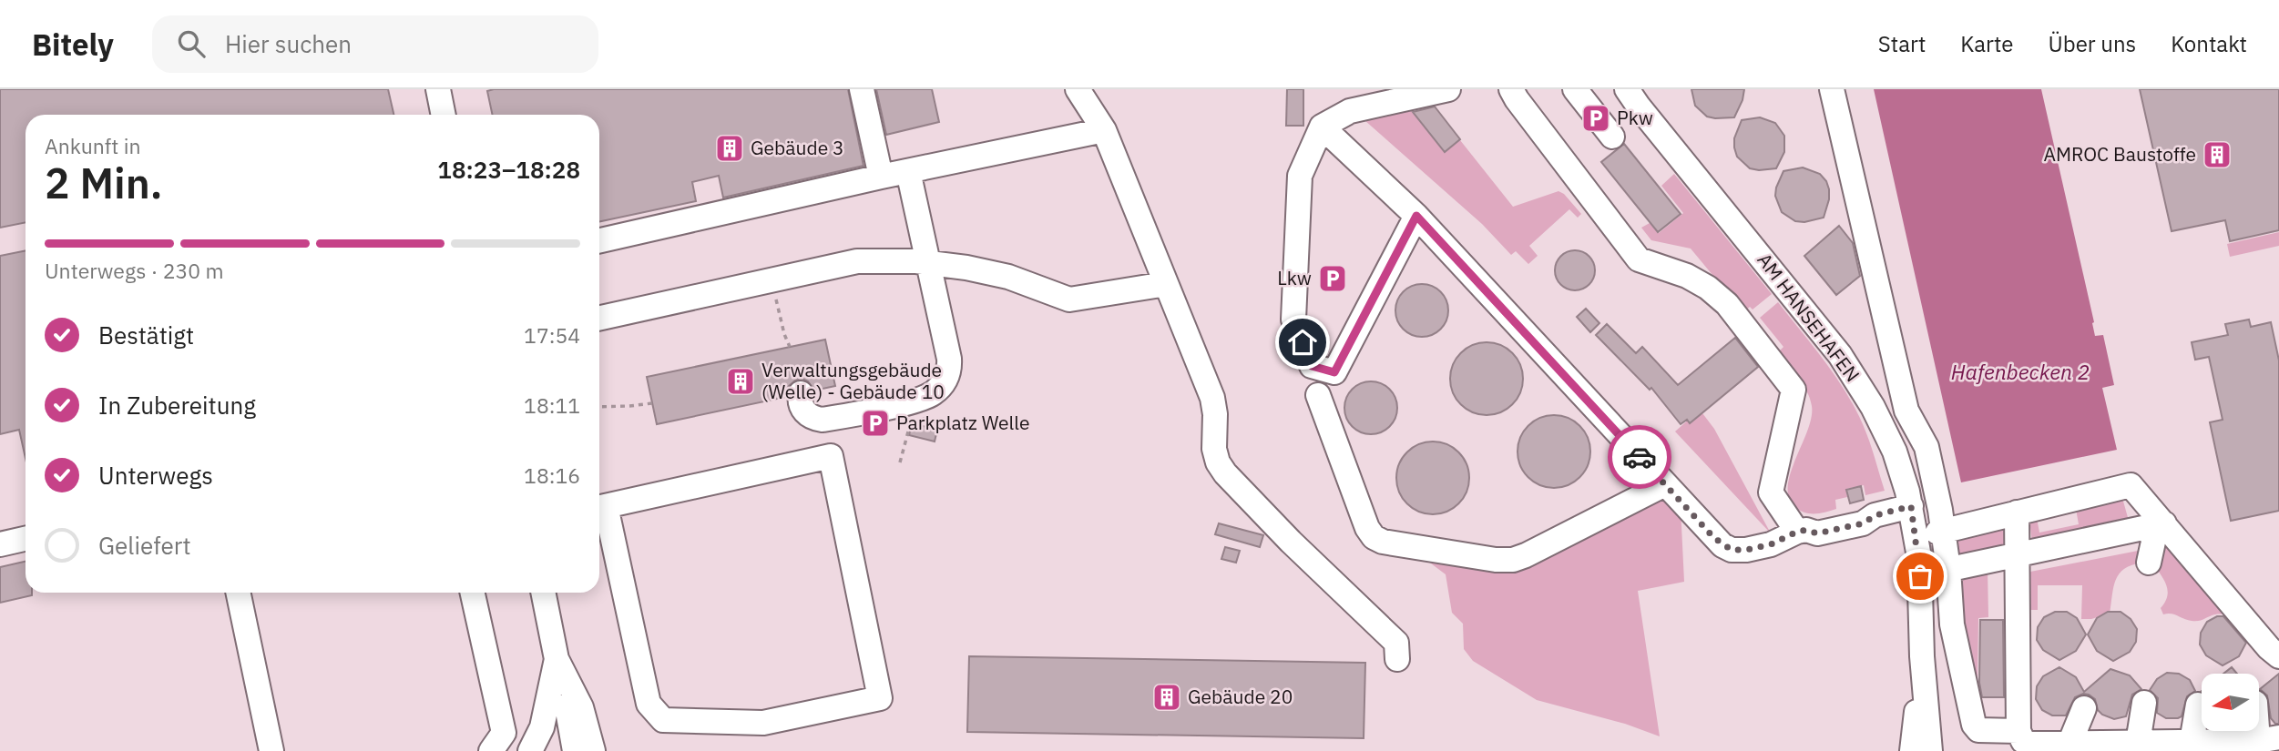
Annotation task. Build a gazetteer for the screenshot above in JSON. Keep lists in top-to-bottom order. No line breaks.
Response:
{"streets":{"street":["AM HANSEHAFEN"]},"water":["Hafenbecken 2"],"places":{"parking":["Pkw","Lkw","Parkplatz Welle"],"building":["Gebäude 3","AMROC Baustoffe","Verwaltungsgebäude (Welle) - Gebäude 10","Gebäude 20"]},"north":"left","page":{"header":"Bitely","search":"Hier suchen","nav":["Start","Karte","Über uns","Kontakt"],"heading":["2 Min.","Ankunft in","18:23–18:28"],"bar":"Unterwegs · 230 m","list":[["Bestätigt","17:54"],["In Zubereitung","18:11"],["Unterwegs","18:16"],"Geliefert"]}}
